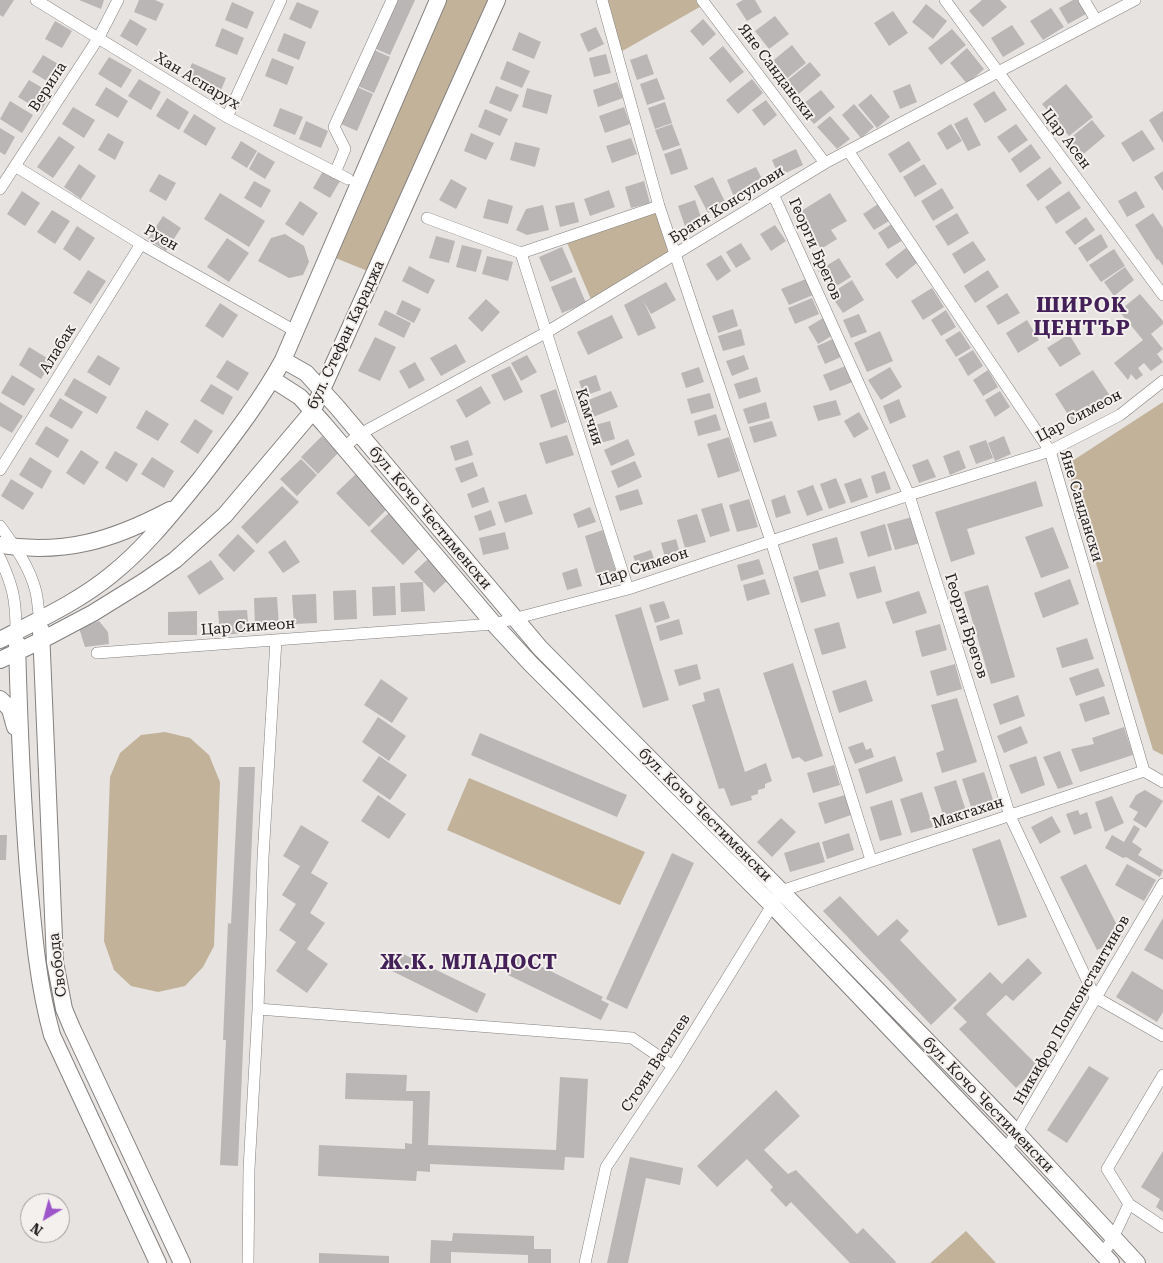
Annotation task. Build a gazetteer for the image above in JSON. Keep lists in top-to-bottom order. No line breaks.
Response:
{"streets":{"street":["Яне Сандански","Хан Аспарух","Верила","Цар Асен","Братя Консулови","Руен","Георги Брегов","бул. Стефан Караджа","Алабак","Цар Симеон","Камчия","бул. Кочо Честименски","Макгахан","Свобода","Никифор Попконстантинов","Стоян Василев"]},"crossings":[["Яне Сандански","Братя Консулови"],["Яне Сандански","Цар Симеон"],["Яне Сандански","Макгахан"],["Хан Аспарух","Верила"],["Верила","Руен"],["Цар Асен","Братя Консулови"],["Братя Консулови","Георги Брегов"],["Братя Консулови","Камчия"],["Братя Консулови","бул. Кочо Честименски"],["Руен","Алабак"],["Георги Брегов","Цар Симеон"],["Георги Брегов","Макгахан"],["Георги Брегов","Никифор Попконстантинов"],["бул. Стефан Караджа","бул. Кочо Честименски"],["бул. Стефан Караджа","Свобода"],["Цар Симеон","Камчия"],["Цар Симеон","бул. Кочо Честименски"],["бул. Кочо Честименски","Макгахан"],["бул. Кочо Честименски","Никифор Попконстантинов"],["бул. Кочо Честименски","Стоян Василев"],["Макгахан","Стоян Василев"]],"districts":["ШИРОК ЦЕНТЪР","Ж.К. МЛАДОСТ"],"north":"bottom left"}
